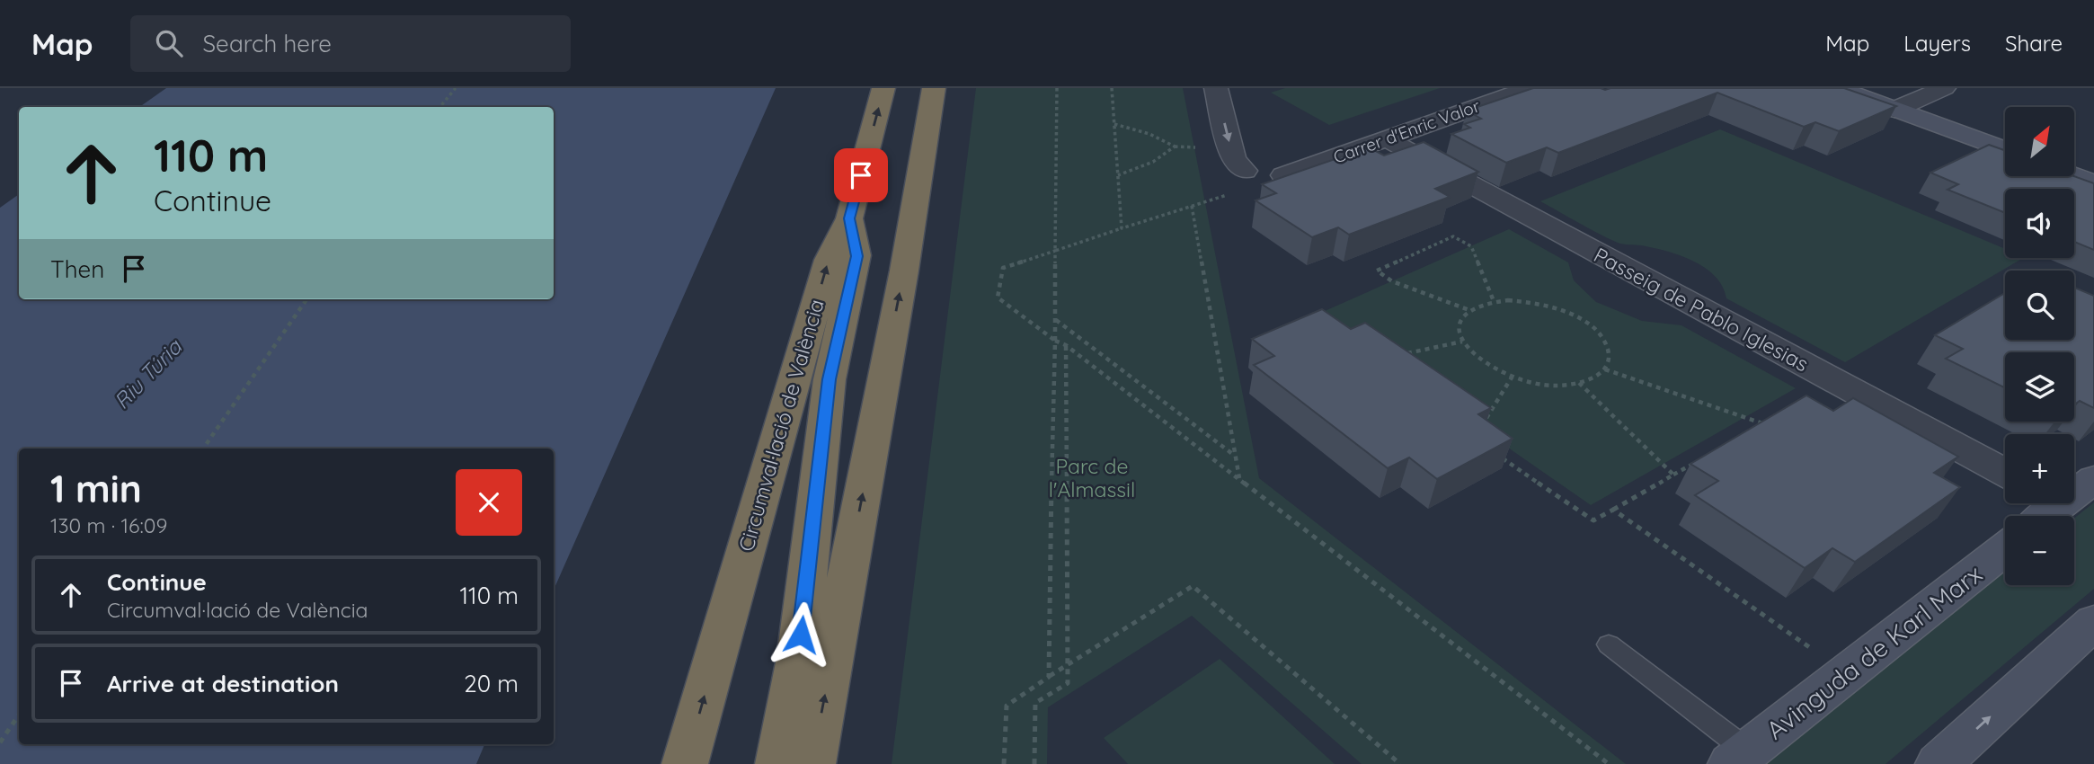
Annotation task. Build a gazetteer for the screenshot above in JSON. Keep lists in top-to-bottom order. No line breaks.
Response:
{"streets":{"highway":["Circumval·lació de València"],"street":["Carrer d'Enric Valor","Passeig de Pablo Iglesias","Avinguda de Karl Marx"]},"crossings":[["Carrer d'Enric Valor","Passeig de Pablo Iglesias"]],"water":["Riu Túria"],"parks":["Parc de l'Almassil"],"north":"top right","page":{"header":"Map","search":"Search here","nav":["Map","Layers","Share"],"map_buttons":["+","−"],"turn":["110 m","Continue"],"then":"Then","heading":["1 min","130 m · 16:09"],"list":[{"name":"Continue","note":"Circumval·lació de València","value":"110 m"},{"name":"Arrive at destination","value":"20 m"}]}}
